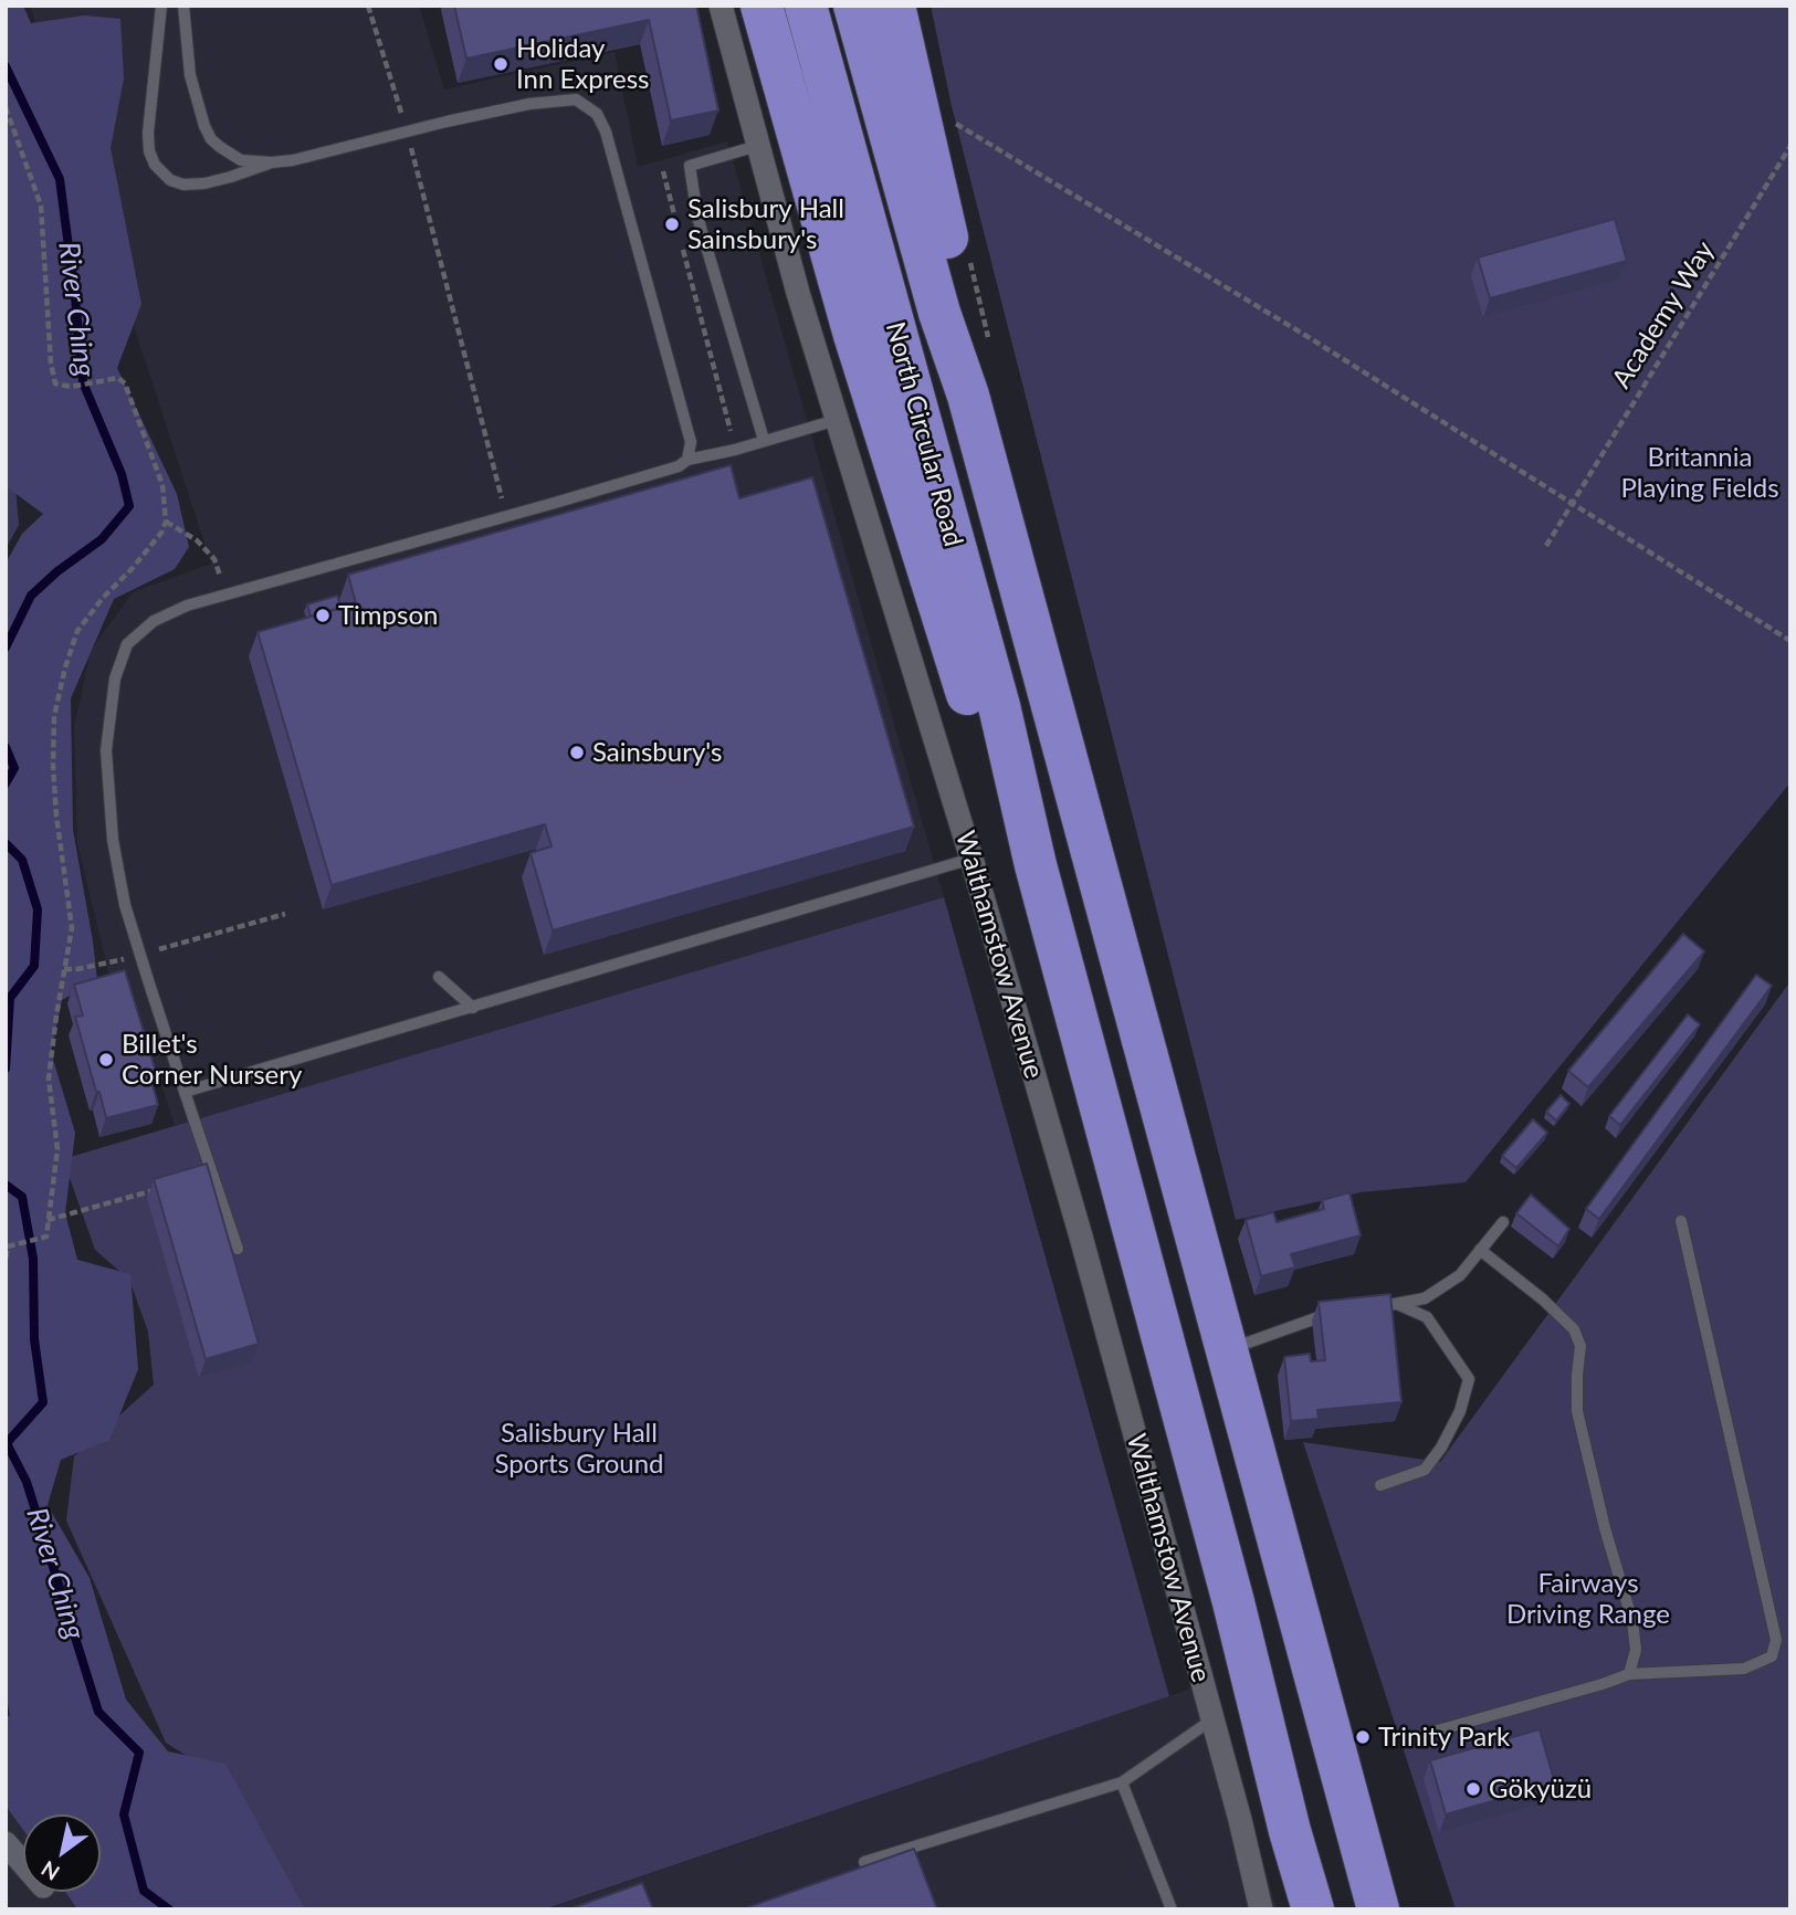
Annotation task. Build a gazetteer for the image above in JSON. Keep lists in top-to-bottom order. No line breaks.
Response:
{"streets":{"highway":["North Circular Road","Walthamstow Avenue"],"path":["Academy Way"]},"crossings":[["North Circular Road","Walthamstow Avenue"]],"water":["River Ching"],"parks":["Britannia Playing Fields","Salisbury Hall Sports Ground","Fairways Driving Range"],"places":["Holiday Inn Express","Salisbury Hall Sainsbury's","Timpson","Sainsbury's","Billet's Corner Nursery","Trinity Park","Gökyüzü"],"north":"bottom left"}
